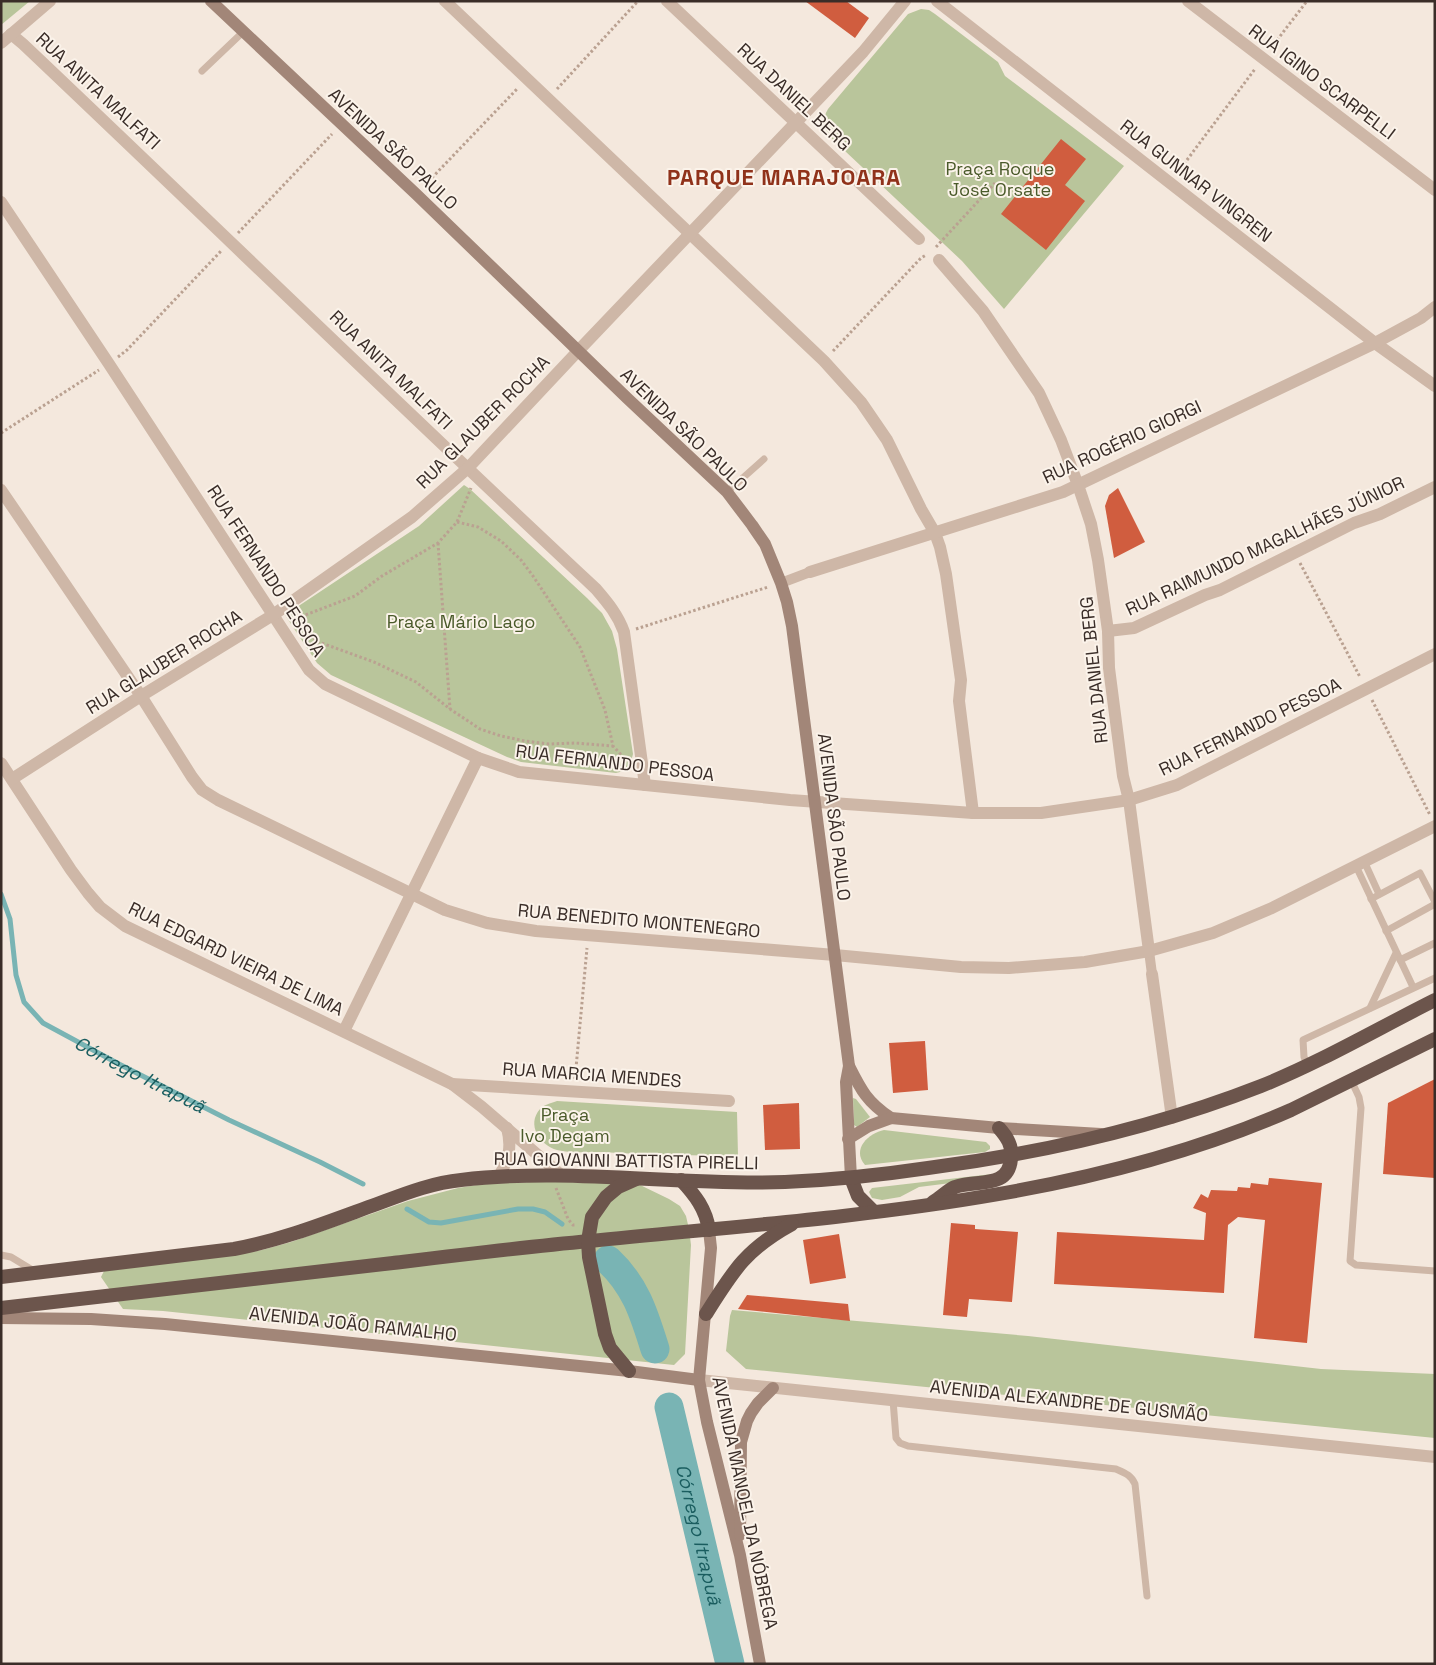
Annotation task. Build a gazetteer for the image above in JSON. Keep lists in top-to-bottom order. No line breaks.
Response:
{"streets":{"highway":["RUA GIOVANNI BATTISTA PIRELLI","AVENIDA JOÃO RAMALHO"],"main road":["AVENIDA SÃO PAULO","AVENIDA MANOEL DA NÓBREGA"],"street":["RUA IGINO SCARPELLI","RUA ANITA MALFATI","RUA DANIEL BERG","RUA GUNNAR VINGREN","RUA GLAUBER ROCHA","RUA ROGÉRIO GIORGI","RUA RAIMUNDO MAGALHÃES JÚNIOR","RUA FERNANDO PESSOA","RUA BENEDITO MONTENEGRO","RUA EDGARD VIEIRA DE LIMA","RUA MARCIA MENDES","AVENIDA ALEXANDRE DE GUSMÃO"]},"crossings":[["RUA ANITA MALFATI","RUA GLAUBER ROCHA"],["RUA ANITA MALFATI","RUA FERNANDO PESSOA"],["RUA DANIEL BERG","RUA GLAUBER ROCHA"],["RUA DANIEL BERG","RUA ROGÉRIO GIORGI"],["RUA DANIEL BERG","RUA RAIMUNDO MAGALHÃES JÚNIOR"],["RUA DANIEL BERG","RUA FERNANDO PESSOA"],["RUA DANIEL BERG","RUA BENEDITO MONTENEGRO"],["RUA DANIEL BERG","RUA GIOVANNI BATTISTA PIRELLI"],["AVENIDA SÃO PAULO","RUA GLAUBER ROCHA"],["AVENIDA SÃO PAULO","RUA ROGÉRIO GIORGI"],["AVENIDA SÃO PAULO","RUA FERNANDO PESSOA"],["AVENIDA SÃO PAULO","RUA BENEDITO MONTENEGRO"],["AVENIDA SÃO PAULO","RUA GIOVANNI BATTISTA PIRELLI"],["RUA GUNNAR VINGREN","RUA ROGÉRIO GIORGI"],["RUA GLAUBER ROCHA","RUA FERNANDO PESSOA"],["RUA GLAUBER ROCHA","RUA BENEDITO MONTENEGRO"],["RUA GLAUBER ROCHA","RUA EDGARD VIEIRA DE LIMA"],["RUA EDGARD VIEIRA DE LIMA","RUA MARCIA MENDES"],["RUA EDGARD VIEIRA DE LIMA","RUA GIOVANNI BATTISTA PIRELLI"],["AVENIDA JOÃO RAMALHO","AVENIDA ALEXANDRE DE GUSMÃO"],["AVENIDA JOÃO RAMALHO","AVENIDA MANOEL DA NÓBREGA"],["AVENIDA ALEXANDRE DE GUSMÃO","AVENIDA MANOEL DA NÓBREGA"]],"districts":["PARQUE MARAJOARA"],"water":["Córrego Itrapuã"],"parks":["Praça Roque José Orsate","Praça Mário Lago","Praça Ivo Degam"]}
